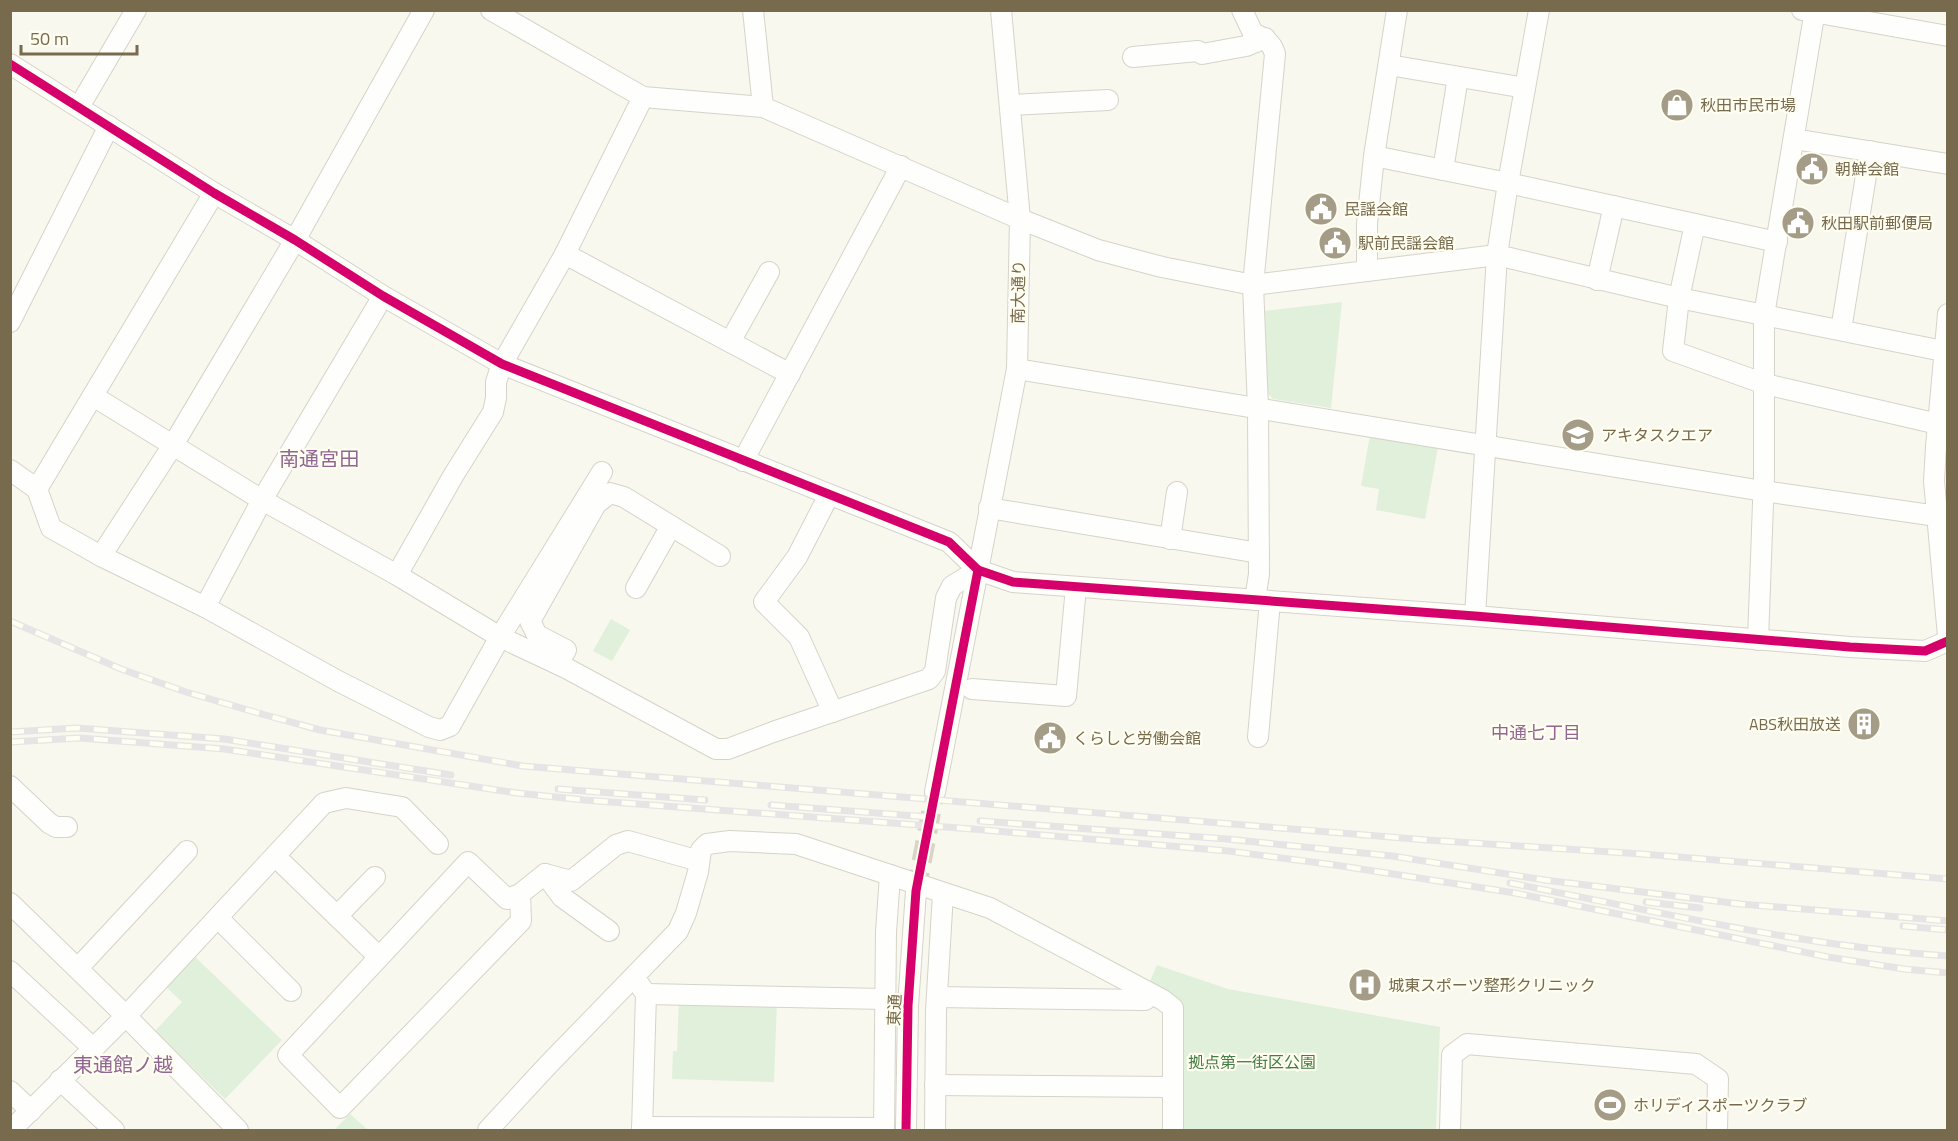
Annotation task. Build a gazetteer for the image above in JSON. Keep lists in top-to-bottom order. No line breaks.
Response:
{"streets":{"street":["南大通り","東通"]},"districts":["南通宮田","中通七丁目","東通館ノ越"],"parks":["拠点第一街区公園"],"places":{"shop":["秋田市民市場"],"public building":["朝鮮会館","民謡会館","秋田駅前郵便局","駅前民謡会館","くらしと労働会館"],"school or university":["アキタスクエア"],"building":["ABS秋田放送"],"hospital":["城東スポーツ整形クリニック"],"sports":["ホリディスポーツクラブ"]},"scale_bar":"50 m"}
